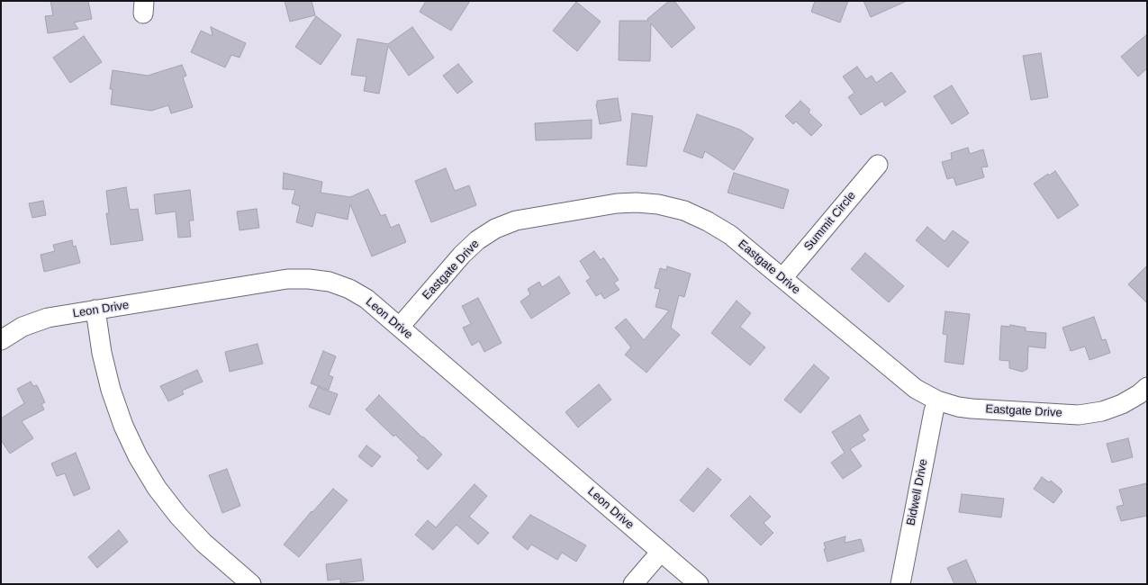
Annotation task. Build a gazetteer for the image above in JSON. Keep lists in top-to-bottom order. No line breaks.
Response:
{"streets":{"street":["Summit Circle","Eastgate Drive","Leon Drive","Bidwell Drive"]},"crossings":[["Summit Circle","Eastgate Drive"],["Eastgate Drive","Leon Drive"],["Eastgate Drive","Bidwell Drive"]]}
